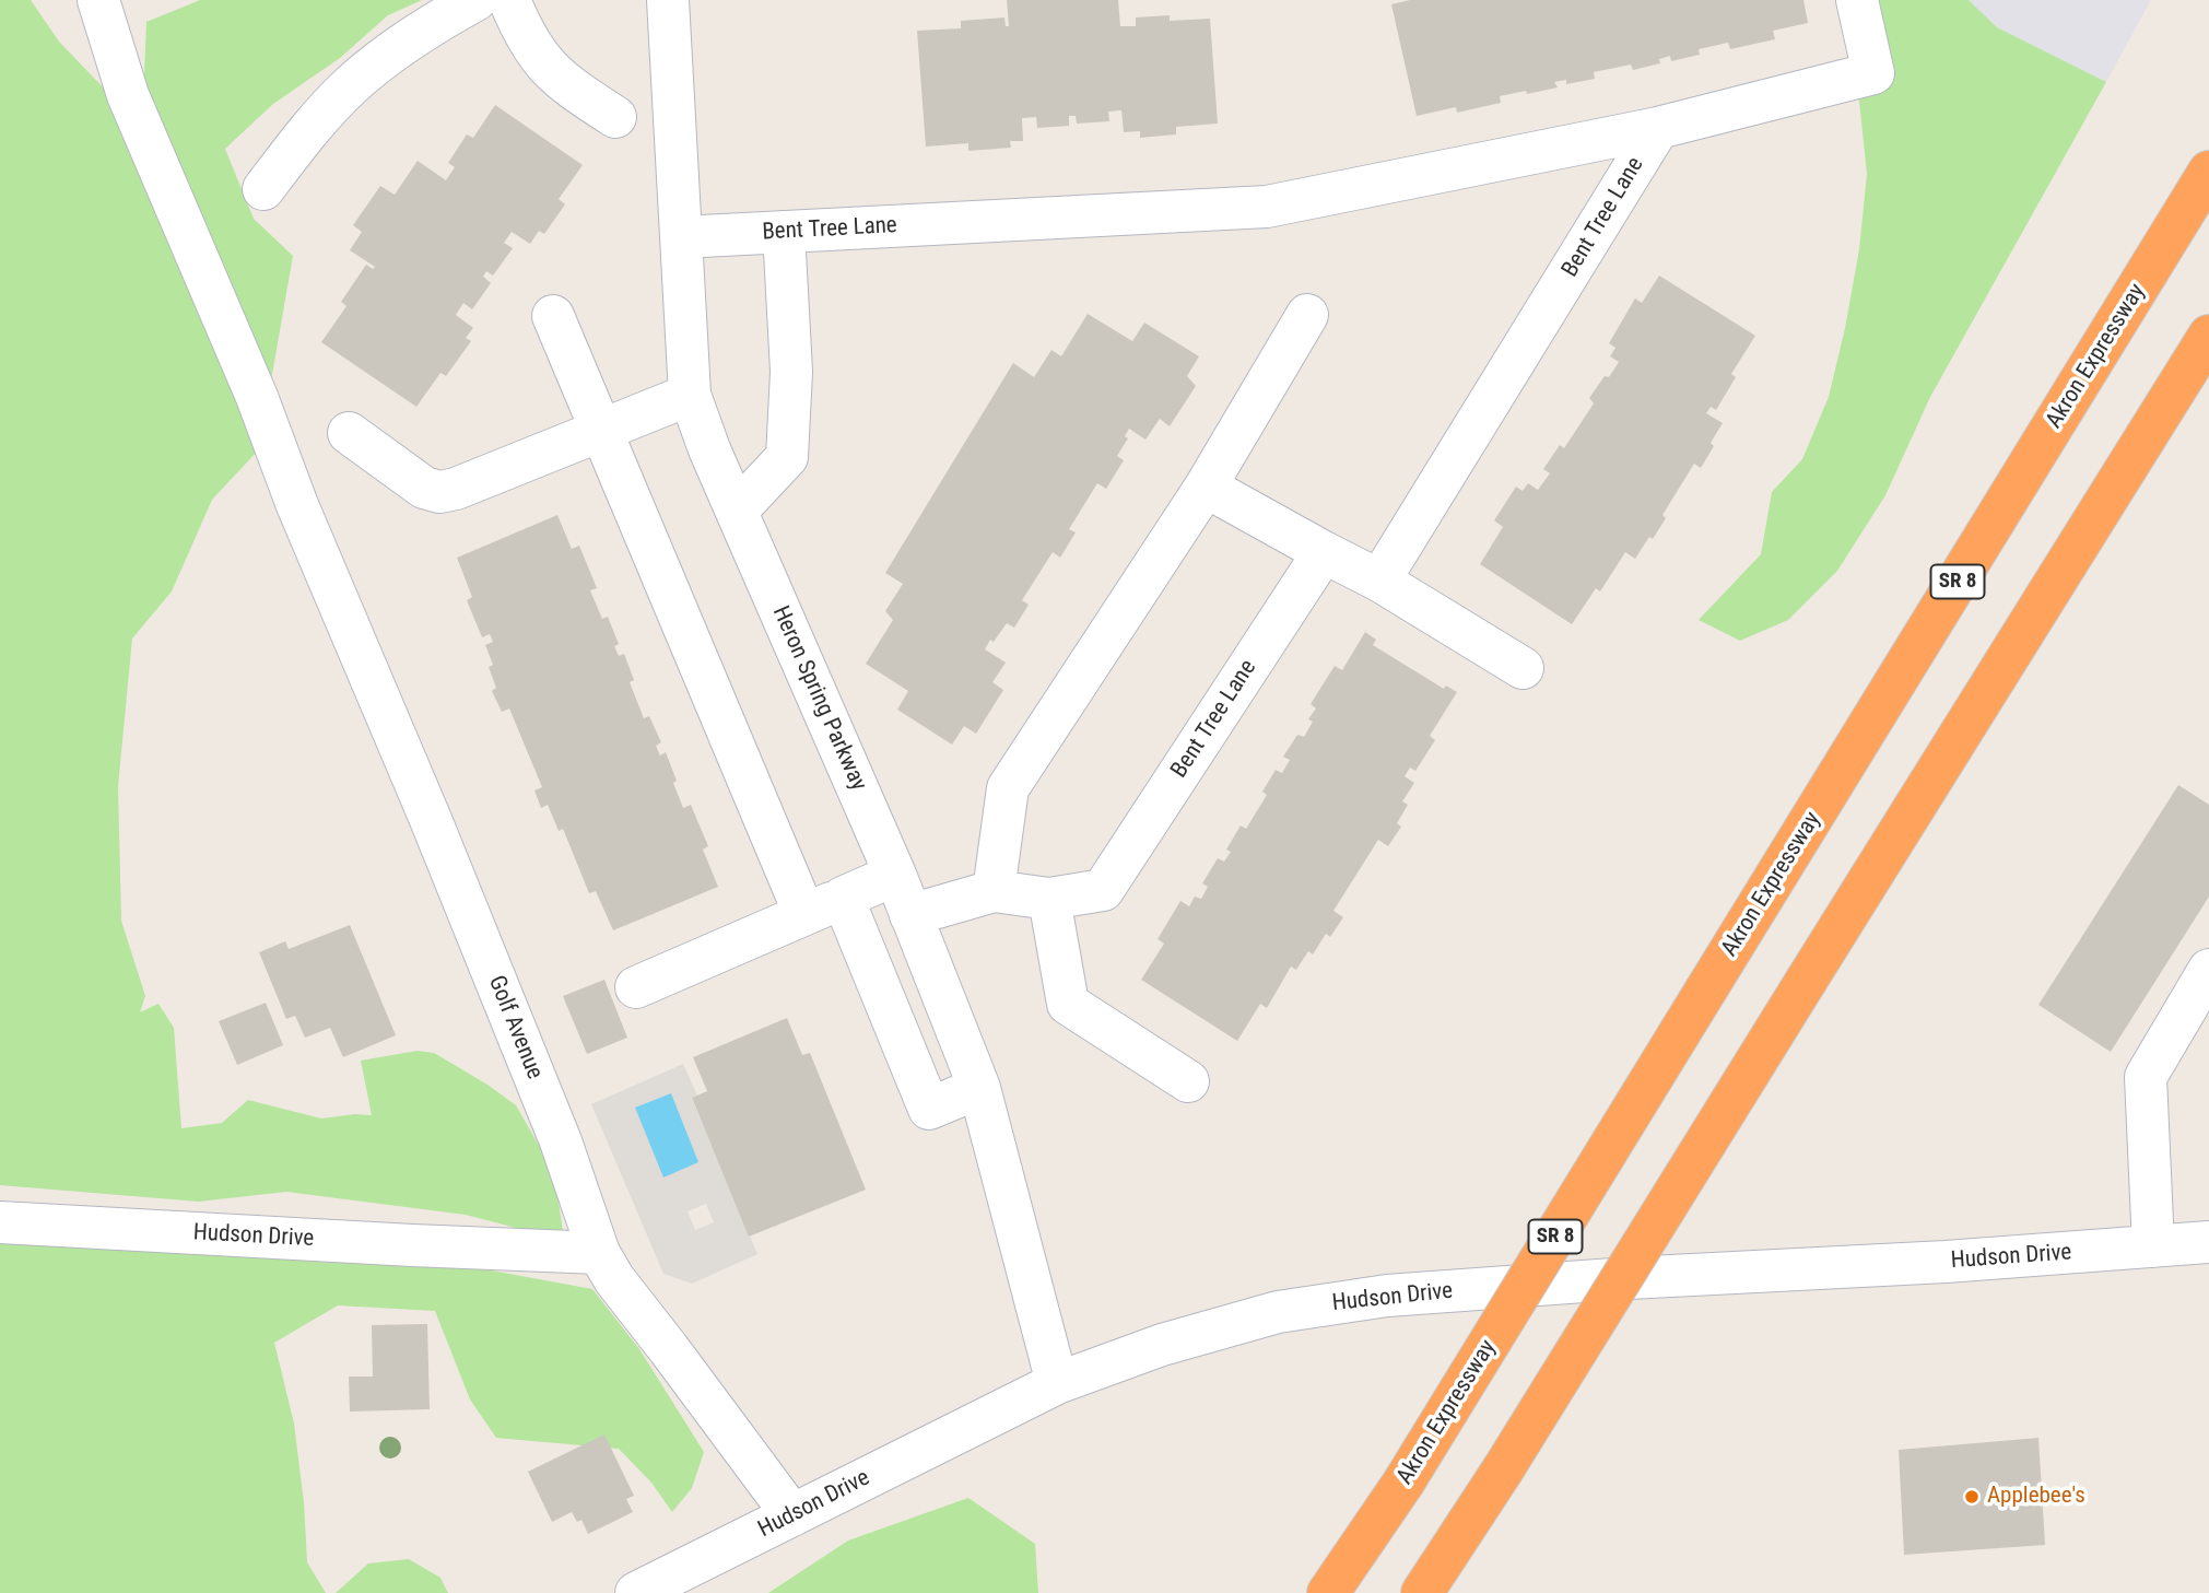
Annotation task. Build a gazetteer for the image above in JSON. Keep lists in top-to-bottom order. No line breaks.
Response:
{"streets":{"highway":["Akron Expressway","SR 8"],"street":["Bent Tree Lane","Heron Spring Parkway","Golf Avenue","Hudson Drive"]},"crossings":[["Bent Tree Lane","Heron Spring Parkway"],["Heron Spring Parkway","Hudson Drive"],["Golf Avenue","Hudson Drive"]],"places":["Applebee's"]}
